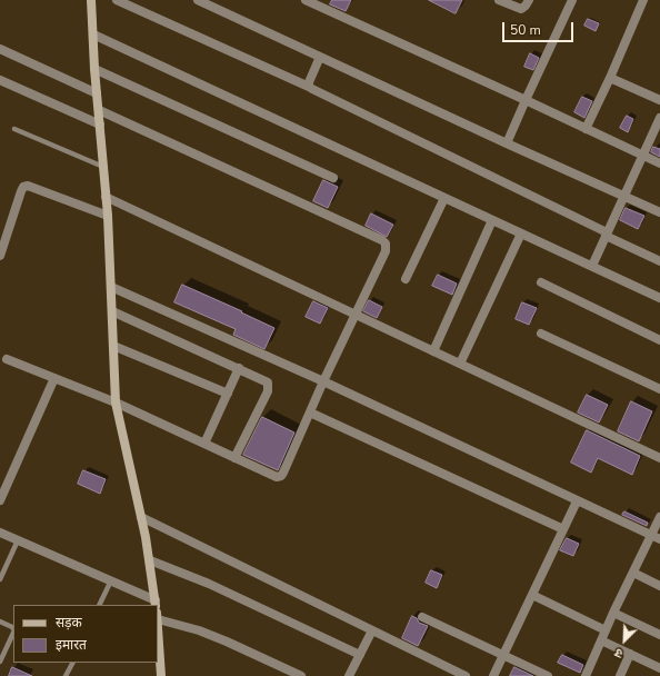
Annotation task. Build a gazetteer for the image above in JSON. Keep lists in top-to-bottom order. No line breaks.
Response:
{"legend":["सड़क","इमारत"],"scale_bar":"50 m","north":"bottom left"}
